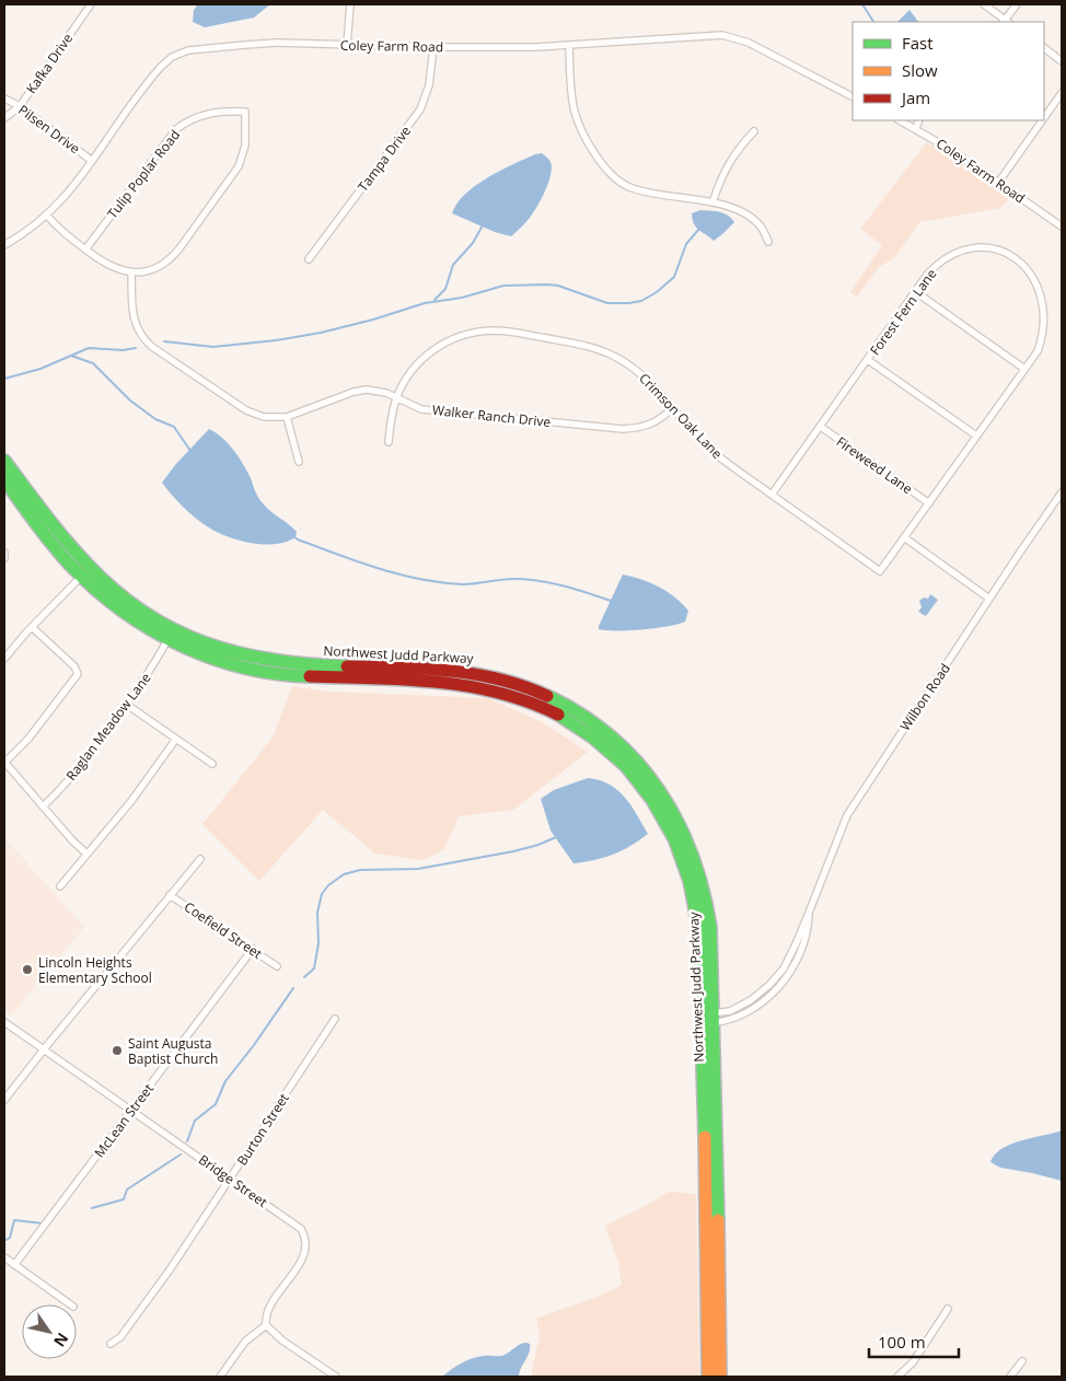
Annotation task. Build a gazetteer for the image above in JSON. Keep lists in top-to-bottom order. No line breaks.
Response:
{"streets":{"highway":["Northwest Judd Parkway"],"street":["Coley Farm Road","Kafka Drive","Pilsen Drive","Tampa Drive","Tulip Poplar Road","Forest Fern Lane","Walker Ranch Drive","Crimson Oak Lane","Fireweed Lane","Wilbon Road","Raglan Meadow Lane","Coefield Street","McLean Street","Burton Street","Bridge Street"]},"crossings":[["Coley Farm Road","Pilsen Drive"],["Coley Farm Road","Tampa Drive"],["Kafka Drive","Pilsen Drive"],["Tulip Poplar Road","Walker Ranch Drive"],["Forest Fern Lane","Crimson Oak Lane"],["Forest Fern Lane","Fireweed Lane"],["Walker Ranch Drive","Crimson Oak Lane"],["Northwest Judd Parkway","Wilbon Road"],["Northwest Judd Parkway","Raglan Meadow Lane"],["Coefield Street","McLean Street"],["McLean Street","Bridge Street"],["Burton Street","Bridge Street"]],"places":["Lincoln Heights Elementary School","Saint Augusta Baptist Church"],"legend":["Fast","Slow","Jam"],"scale_bar":"100 m","north":"bottom right"}
